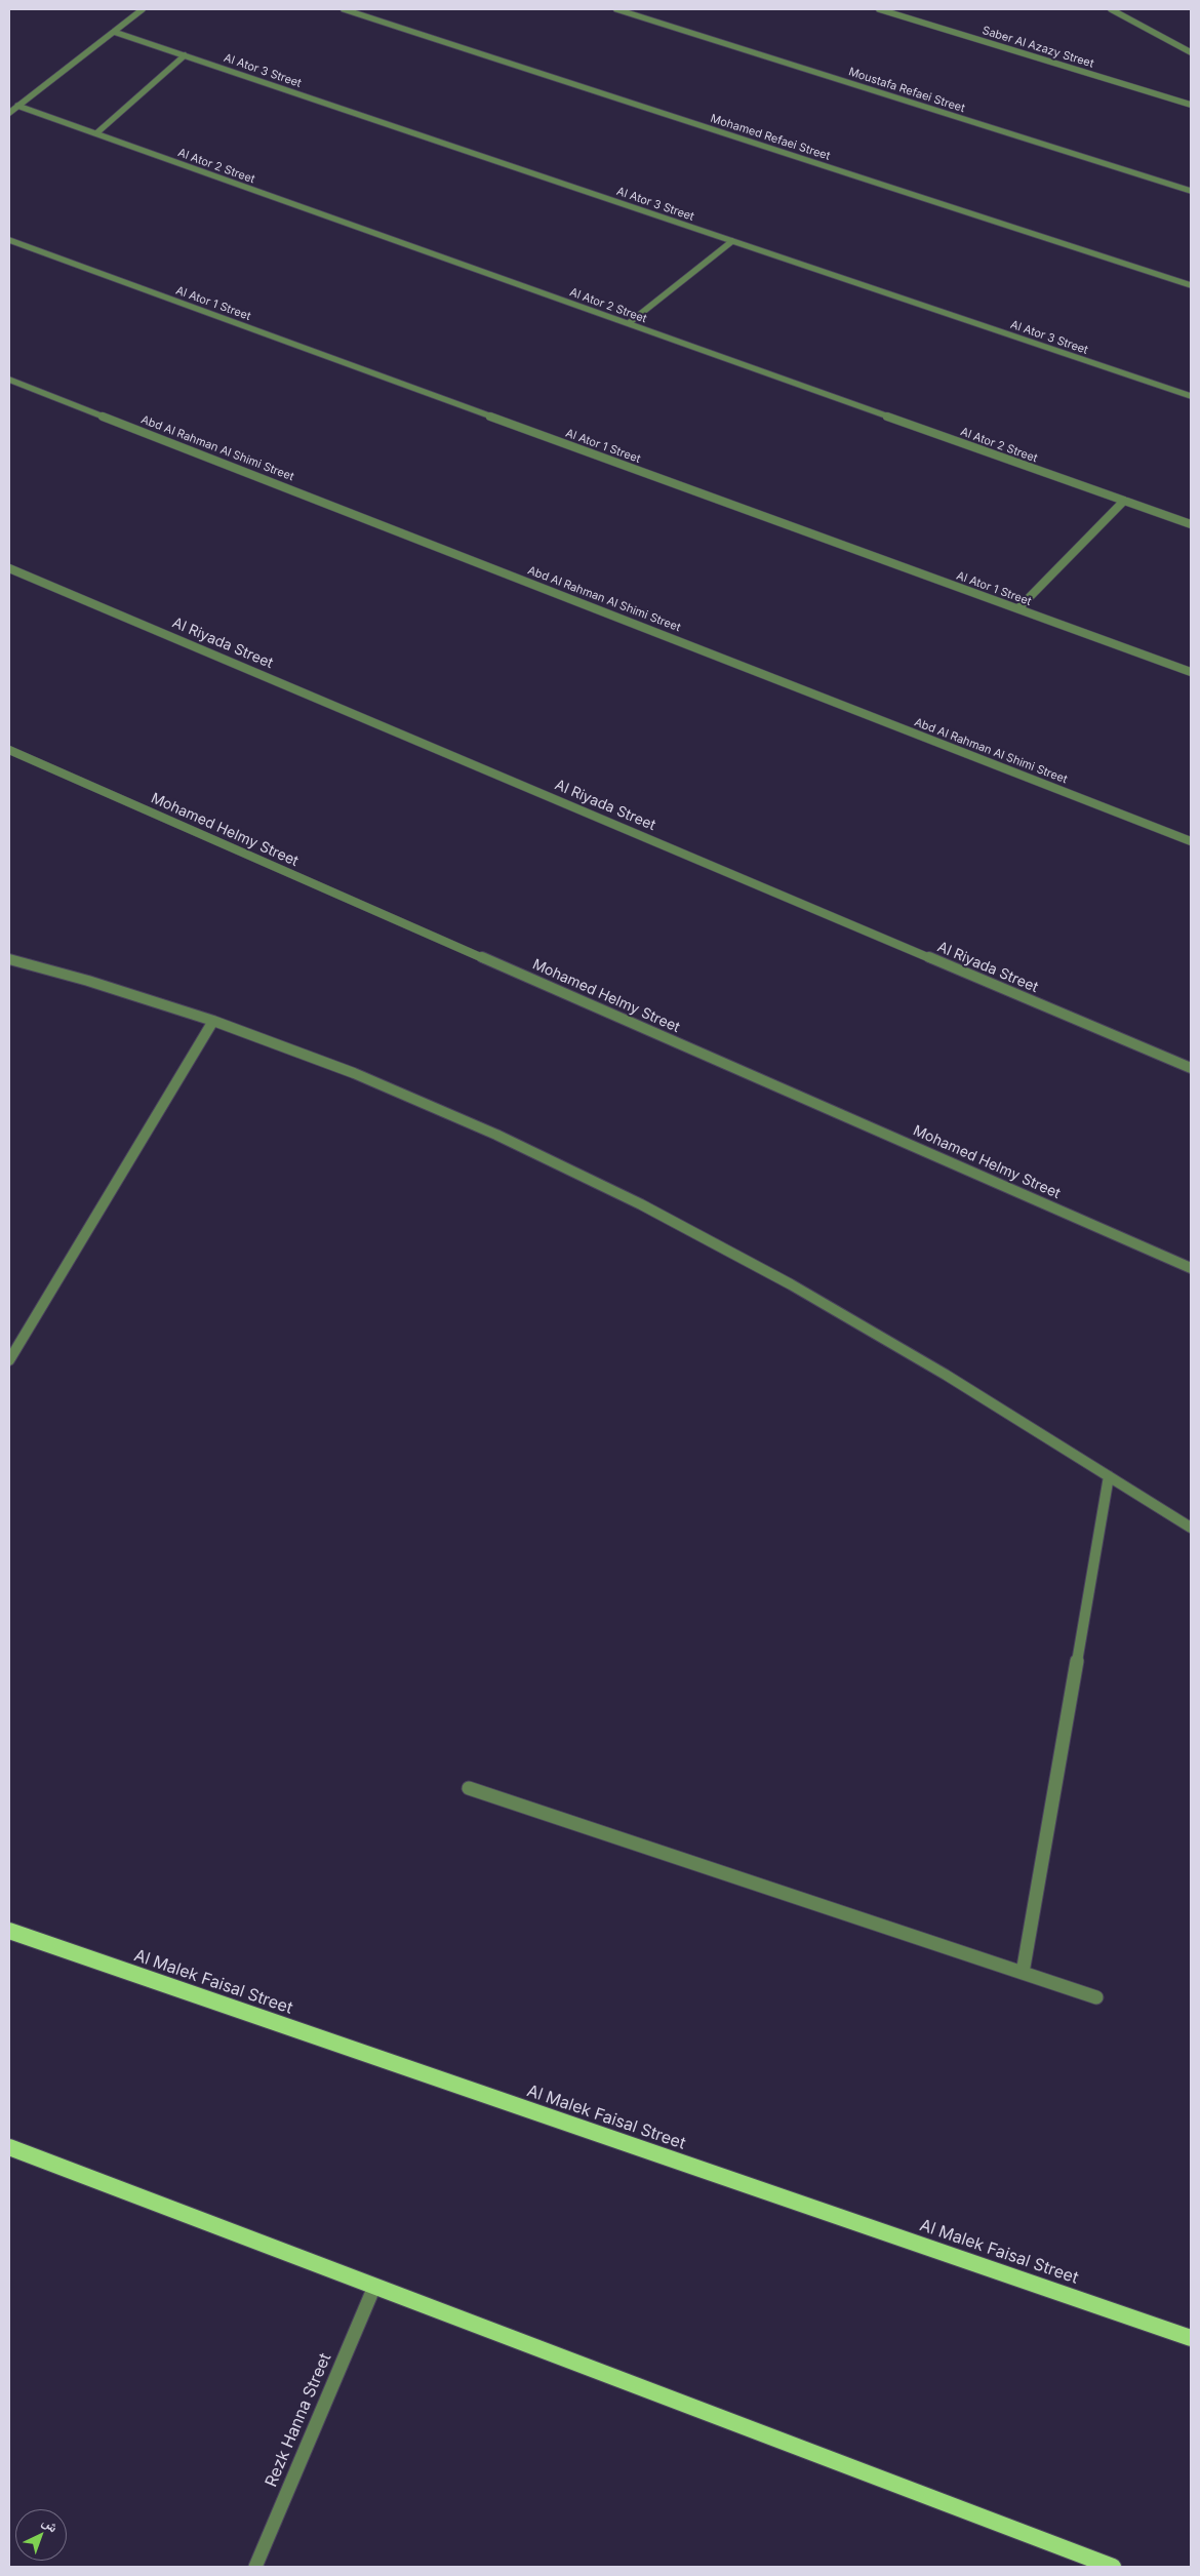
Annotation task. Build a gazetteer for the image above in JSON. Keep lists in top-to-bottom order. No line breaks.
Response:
{"streets":{"main road":["Al Malek Faisal Street"],"street":["Saber Al Azazy Street","Al Ator 3 Street","Moustafa Refaei Street","Mohamed Refaei Street","Al Ator 2 Street","Al Ator 1 Street","Abd Al Rahman Al Shimi Street","Al Riyada Street","Mohamed Helmy Street","Rezk Hanna Street"]},"north":"top right"}
